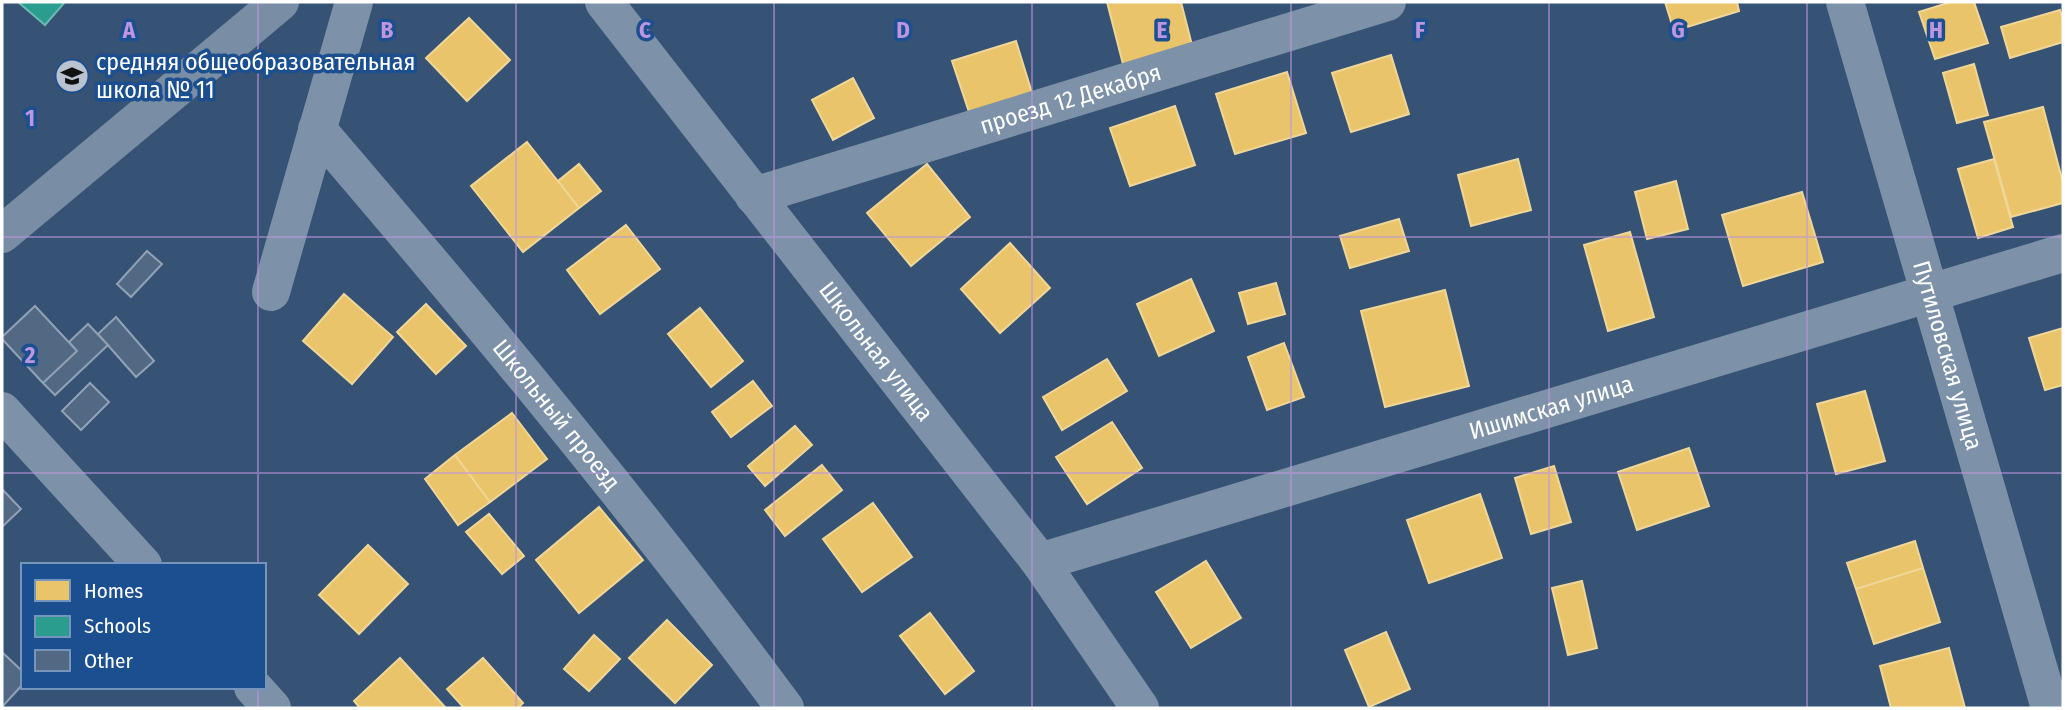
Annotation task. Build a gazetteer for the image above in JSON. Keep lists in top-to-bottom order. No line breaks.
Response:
{"streets":{"street":["проезд 12 Декабря","Школьная улица","Путиловская улица","Ишимская улица","Школьный проезд"]},"crossings":[["проезд 12 Декабря","Школьная улица"],["Школьная улица","Ишимская улица"],["Путиловская улица","Ишимская улица"]],"places":{"school or university":["средняя общеобразовательная школа № 11"]},"legend":["Homes","Schools","Other"],"grid":{"columns":["A","B","C","D","E","F","G","H"],"rows":["1","2"]}}
